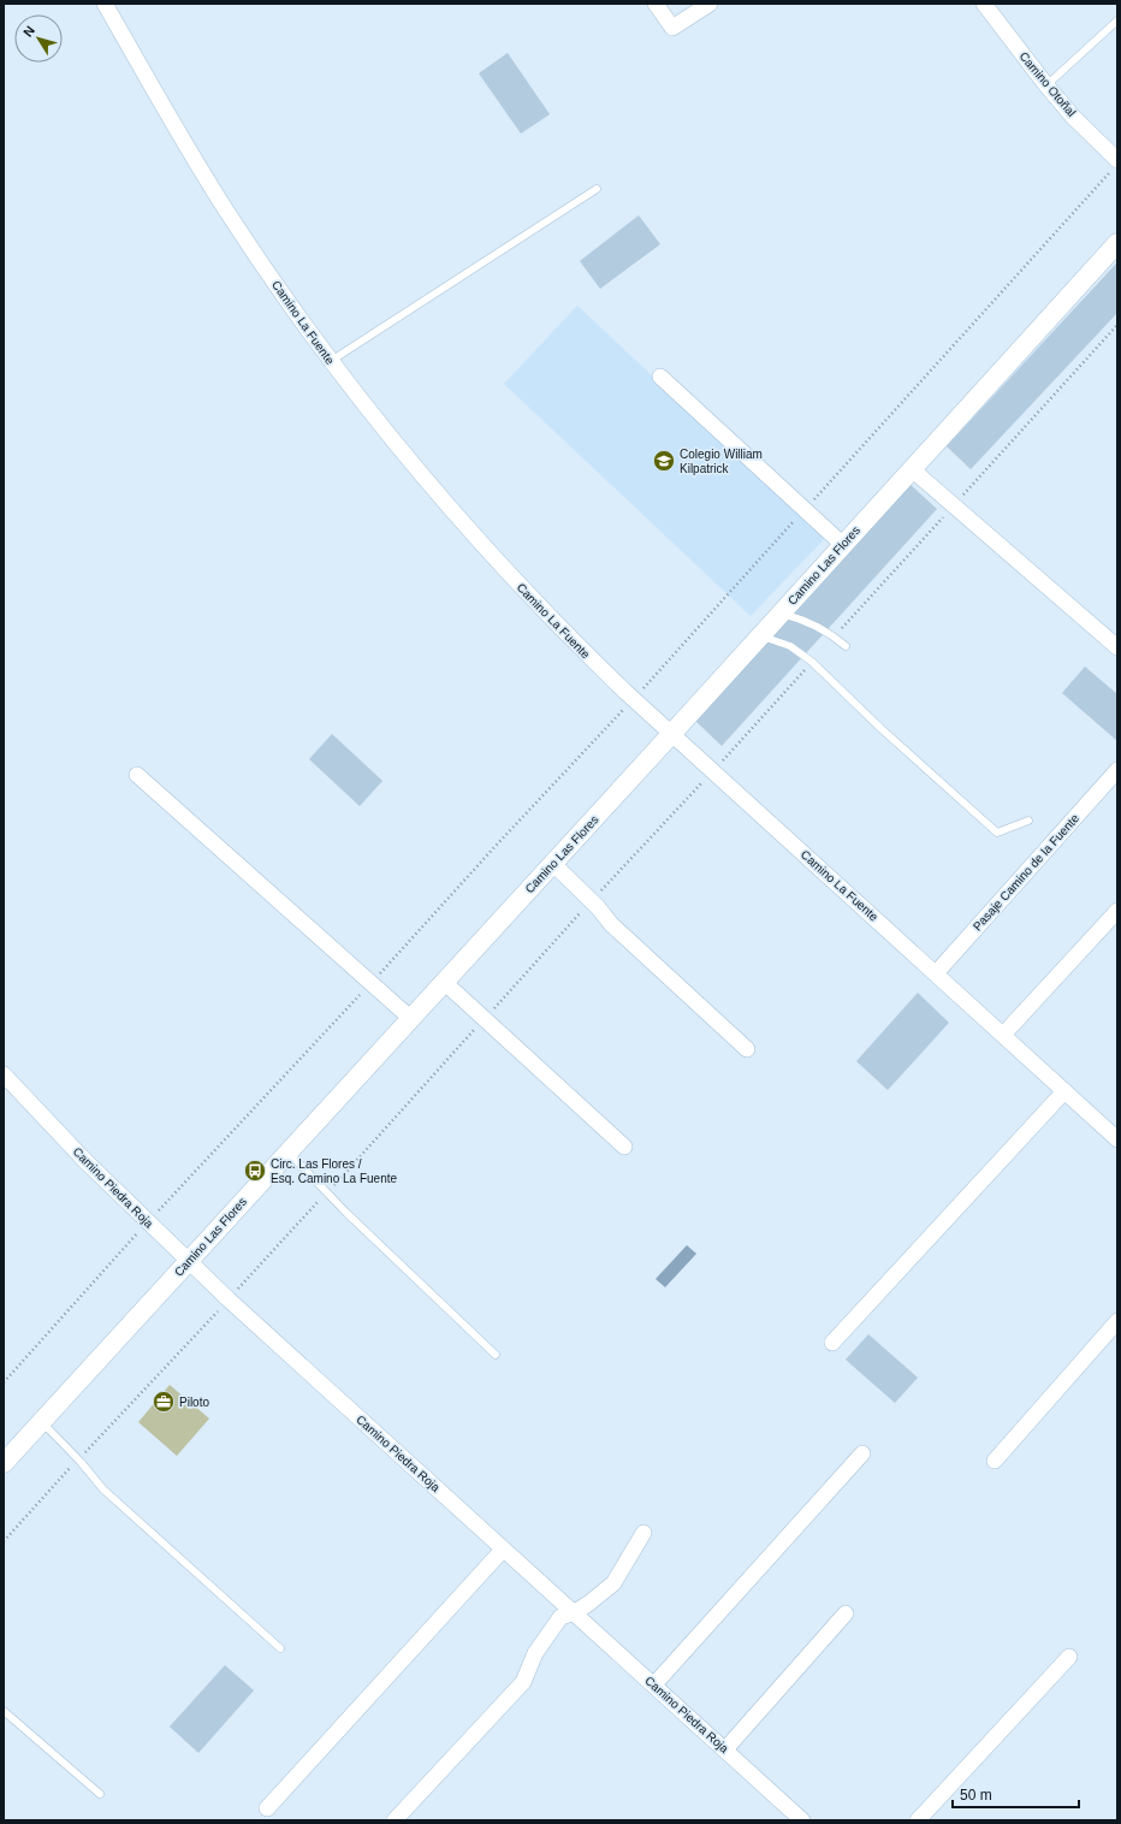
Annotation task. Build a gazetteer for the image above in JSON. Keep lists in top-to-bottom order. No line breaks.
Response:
{"streets":{"street":["Camino Otoñal","Camino La Fuente","Camino Las Flores","Pasaje Camino de la Fuente","Camino Piedra Roja"]},"crossings":[["Camino La Fuente","Camino Las Flores"],["Camino La Fuente","Pasaje Camino de la Fuente"],["Camino Las Flores","Camino Piedra Roja"]],"places":{"school or university":["Colegio William Kilpatrick"],"bus stop":["Circ. Las Flores / Esq. Camino La Fuente"],"office":["Piloto"]},"scale_bar":"50 m","north":"top left"}
